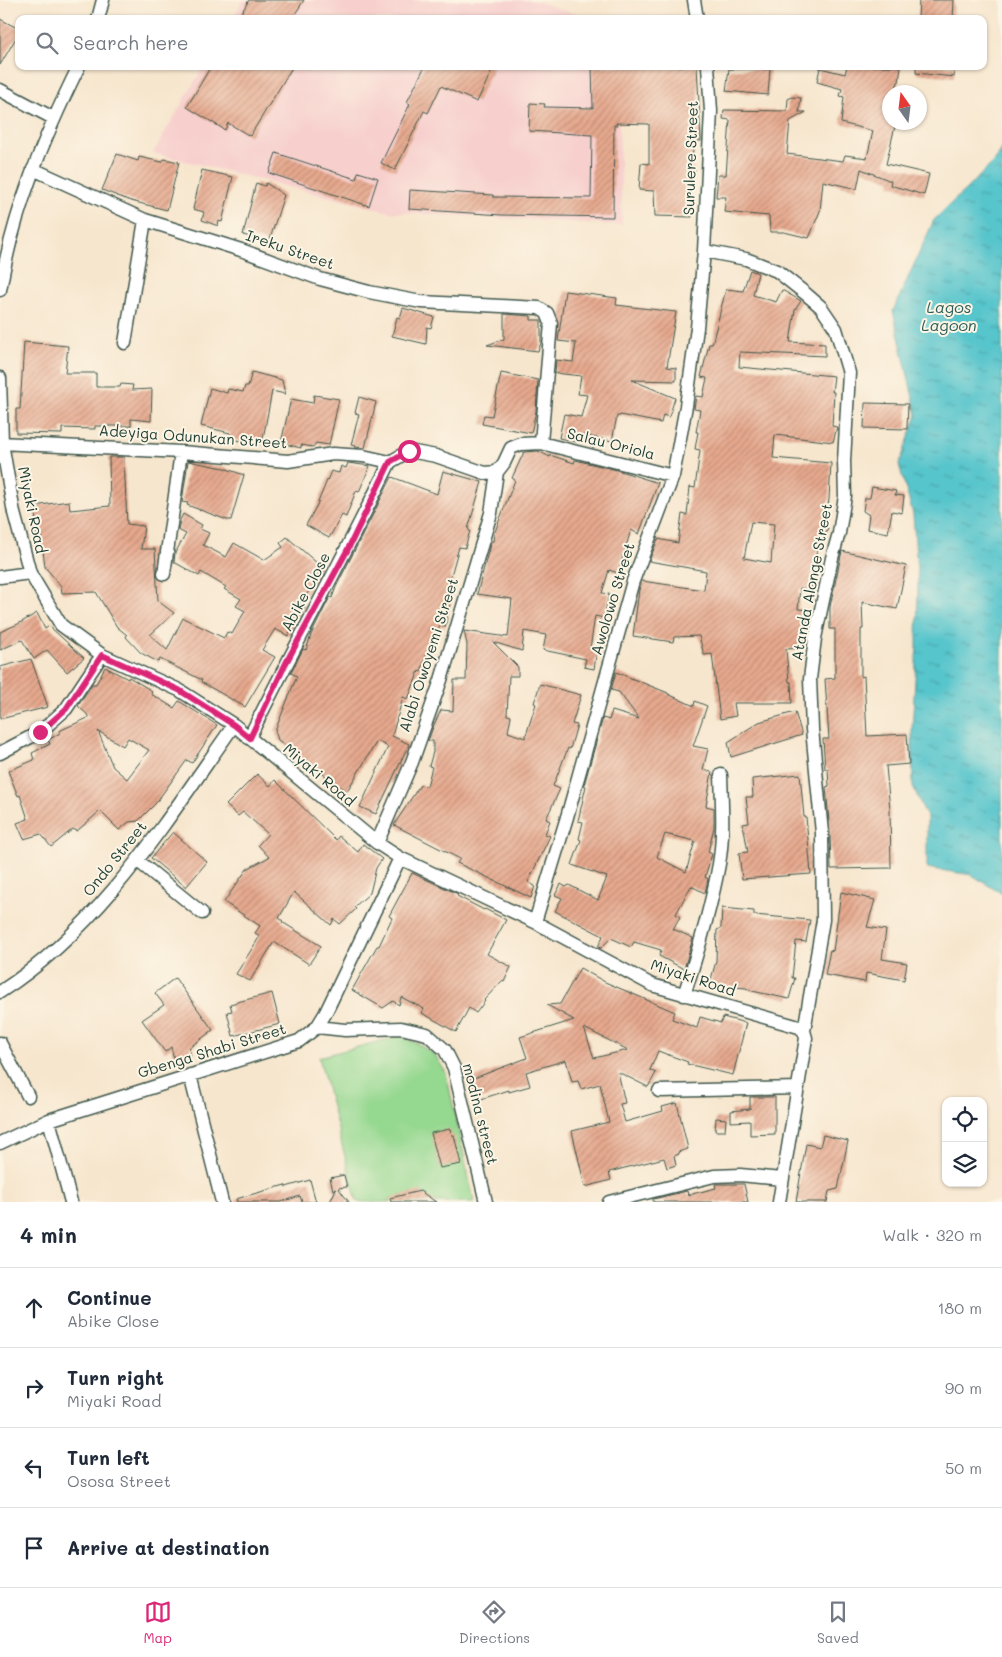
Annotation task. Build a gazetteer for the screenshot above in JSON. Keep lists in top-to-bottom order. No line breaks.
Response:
{"streets":{"street":["Surulere Street","Ireku Street","Adeyiga Odunukan Street","Salau Oriola","Miyaki Road","Atanda Alonge Street","Abike Close","Awolowo Street","Alabi Owoyemi Street","Ondo Street","Gbenga Shabi Street","modina street"]},"crossings":[["Surulere Street","Atanda Alonge Street"],["Surulere Street","Awolowo Street"],["Ireku Street","Salau Oriola"],["Adeyiga Odunukan Street","Miyaki Road"],["Adeyiga Odunukan Street","Abike Close"],["Salau Oriola","Awolowo Street"],["Miyaki Road","Atanda Alonge Street"],["Miyaki Road","Abike Close"],["Miyaki Road","Awolowo Street"],["Miyaki Road","Alabi Owoyemi Street"],["Miyaki Road","Ondo Street"],["Miyaki Road","Gbenga Shabi Street"],["Atanda Alonge Street","Awolowo Street"],["Gbenga Shabi Street","modina street"]],"water":["Lagos Lagoon"],"north":"top","page":{"search":"Search here","heading":["4 min","Walk · 320 m"],"list":[["Continue","Abike Close","180 m"],["Turn right","Miyaki Road","90 m"],["Turn left","Ososa Street","50 m"],"Arrive at destination"],"nav":["Map","Directions","Saved"]}}
